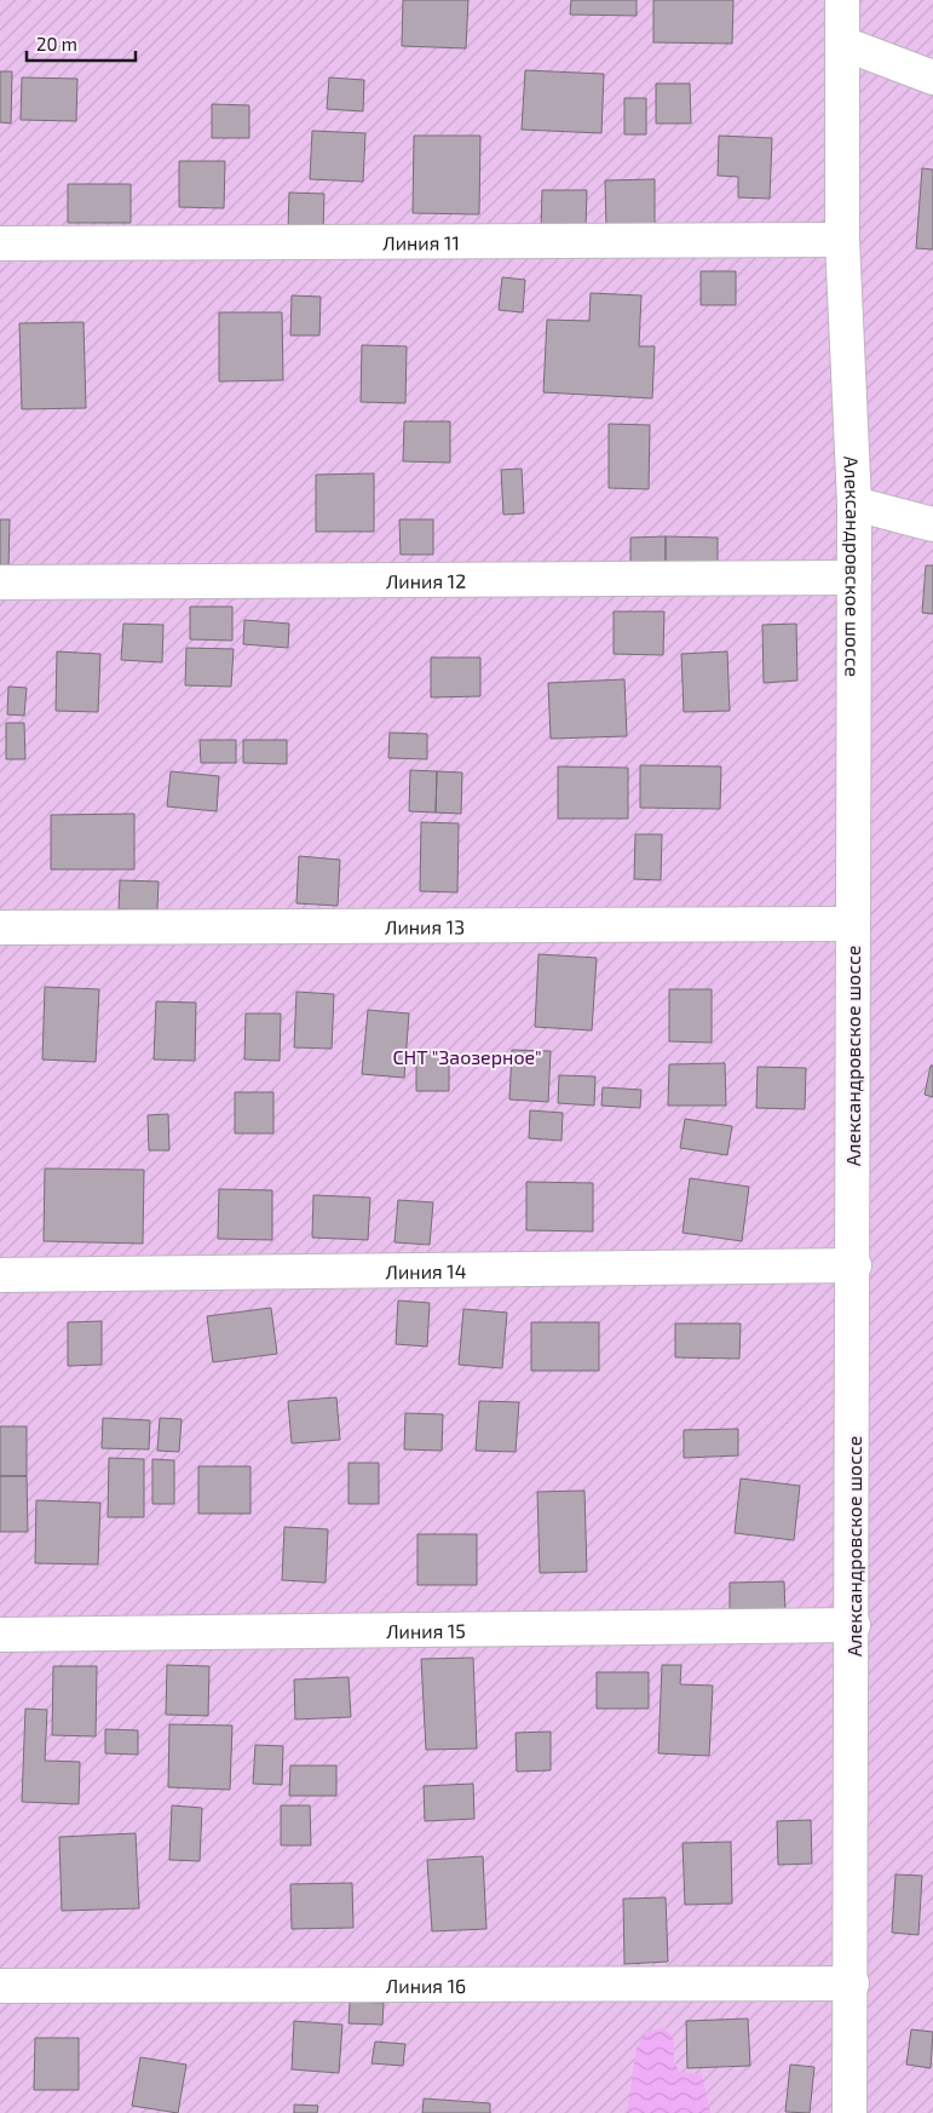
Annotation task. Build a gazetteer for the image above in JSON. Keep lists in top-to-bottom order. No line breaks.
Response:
{"streets":{"street":["Линия 11","Александровское шоссе","Линия 12","Линия 13","Линия 14","Линия 15","Линия 16"]},"crossings":[["Линия 11","Александровское шоссе"],["Александровское шоссе","Линия 12"],["Александровское шоссе","Линия 13"],["Александровское шоссе","Линия 14"],["Александровское шоссе","Линия 15"],["Александровское шоссе","Линия 16"]],"parks":["СНТ \"Заозерное\""],"scale_bar":"20 m"}
